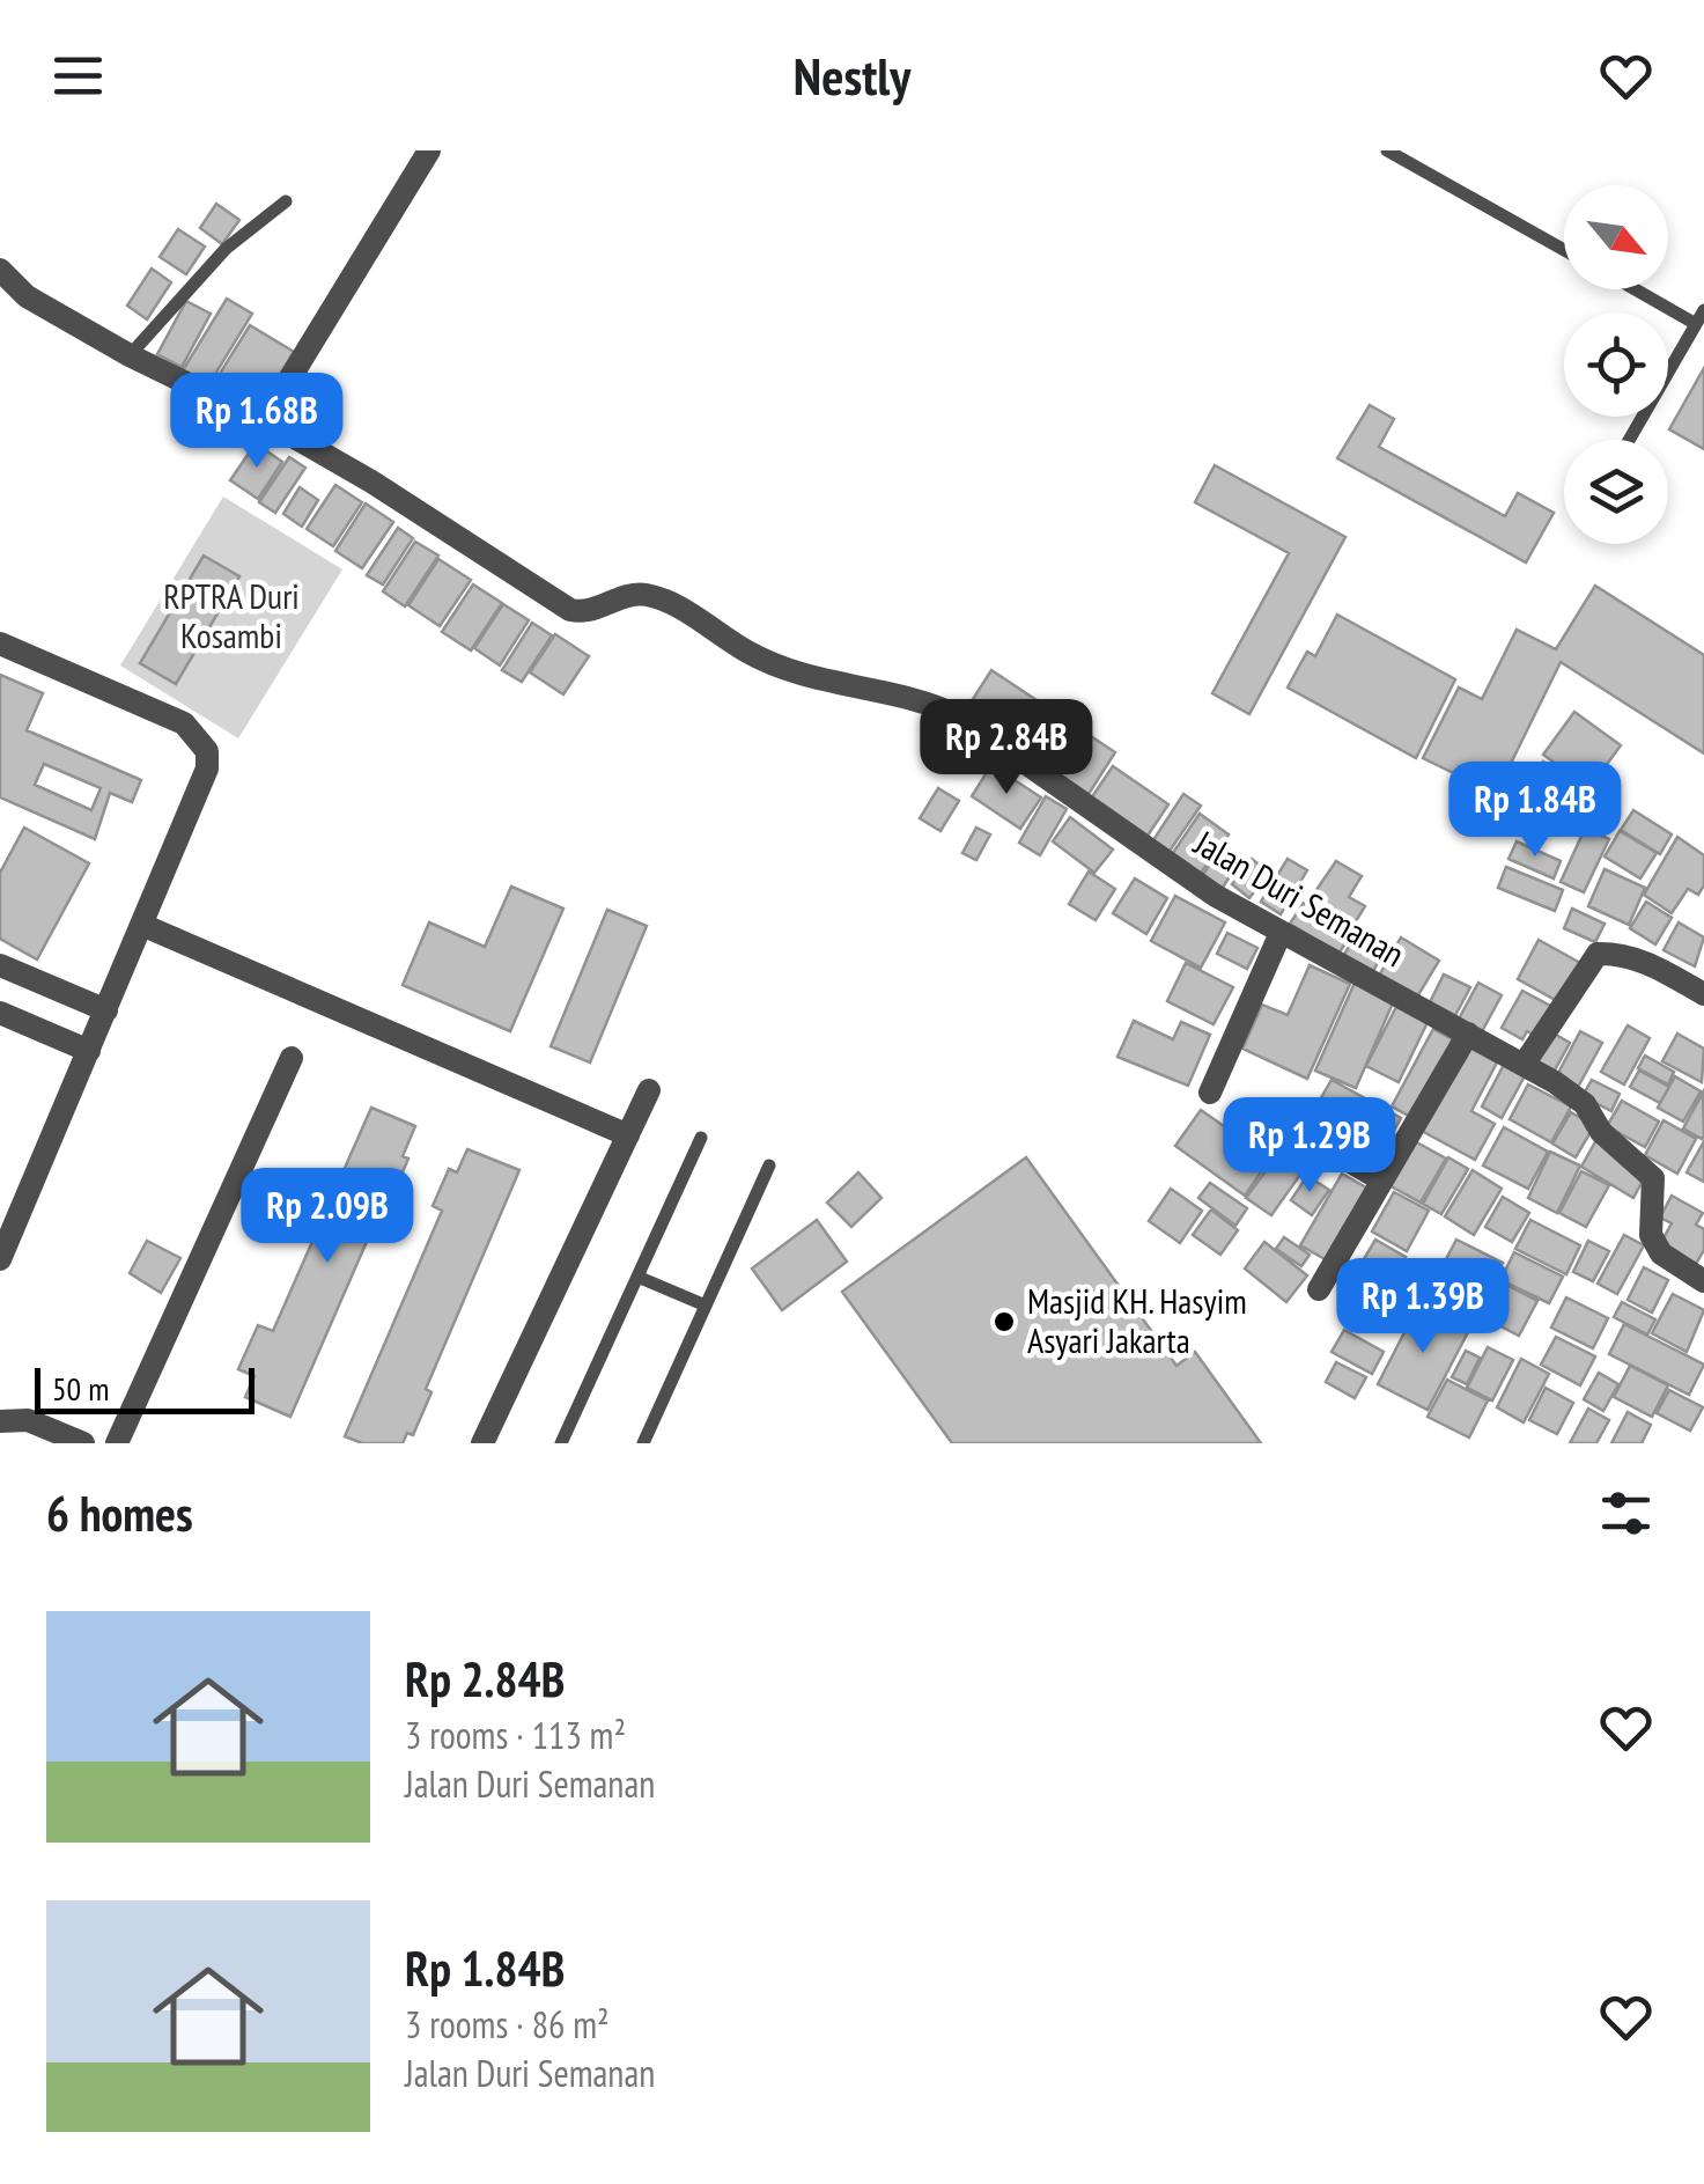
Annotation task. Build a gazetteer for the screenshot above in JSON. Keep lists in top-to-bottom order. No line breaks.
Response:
{"streets":{"street":["Jalan Duri Semanan"]},"parks":["RPTRA Duri Kosambi"],"places":["Masjid KH. Hasyim Asyari Jakarta"],"scale_bar":"50 m","north":"bottom right","page":{"header":"Nestly","price":["Rp 1.68B","Rp 2.84B","Rp 1.84B","Rp 1.29B","Rp 2.09B","Rp 1.39B"],"scale":"50 m","heading":"6 homes","list":[{"name":"Rp 2.84B","note":"3 rooms · 113 m² · Jalan Duri Semanan"},{"name":"Rp 1.84B","note":"3 rooms · 86 m² · Jalan Duri Semanan"}]}}
